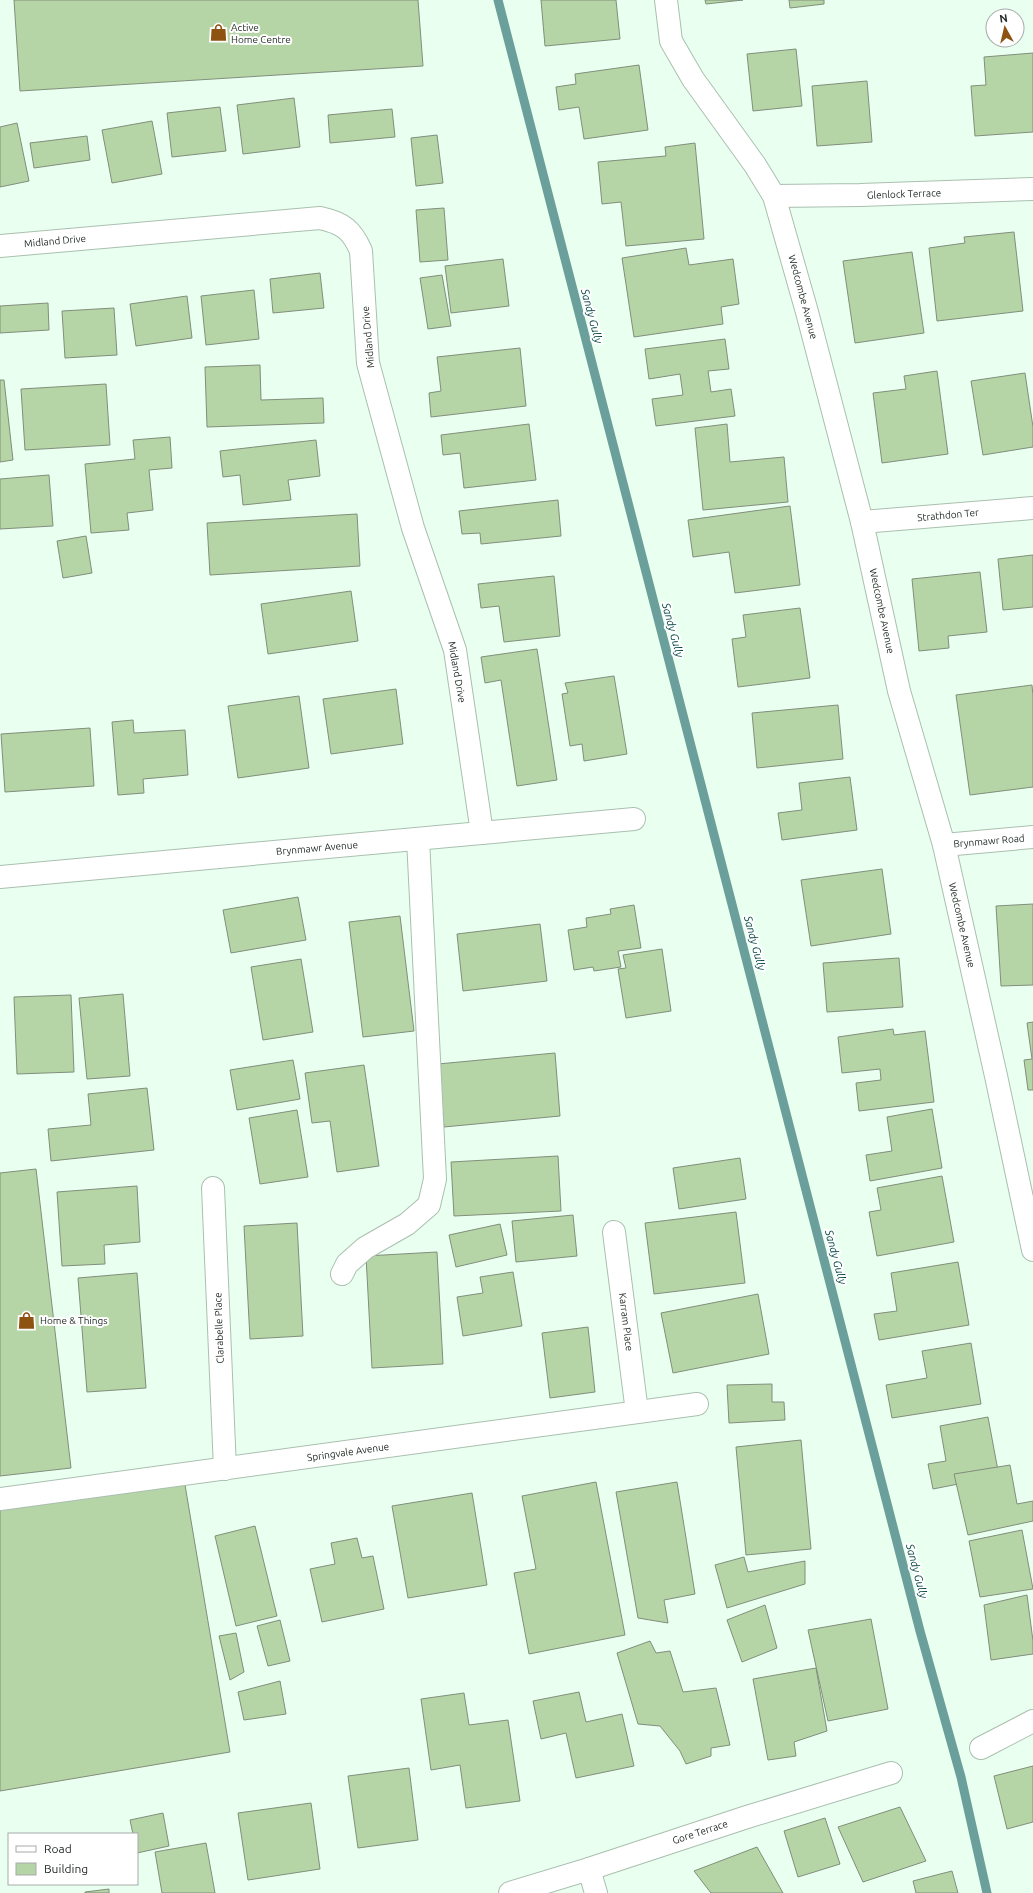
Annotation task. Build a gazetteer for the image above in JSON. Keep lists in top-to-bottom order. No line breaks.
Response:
{"streets":{"street":["Glenlock Terrace","Midland Drive","Wedcombe Avenue","Strathdon Ter","Brynmawr Road","Brynmawr Avenue","Karram Place","Clarabelle Place","Springvale Avenue","Gore Terrace"]},"crossings":[["Glenlock Terrace","Wedcombe Avenue"],["Midland Drive","Brynmawr Avenue"],["Wedcombe Avenue","Strathdon Ter"],["Wedcombe Avenue","Brynmawr Road"],["Karram Place","Springvale Avenue"],["Clarabelle Place","Springvale Avenue"]],"water":["Sandy Gully"],"places":{"shop":["Active Home Centre","Home & Things"]},"legend":["Road","Building"],"north":"top"}
